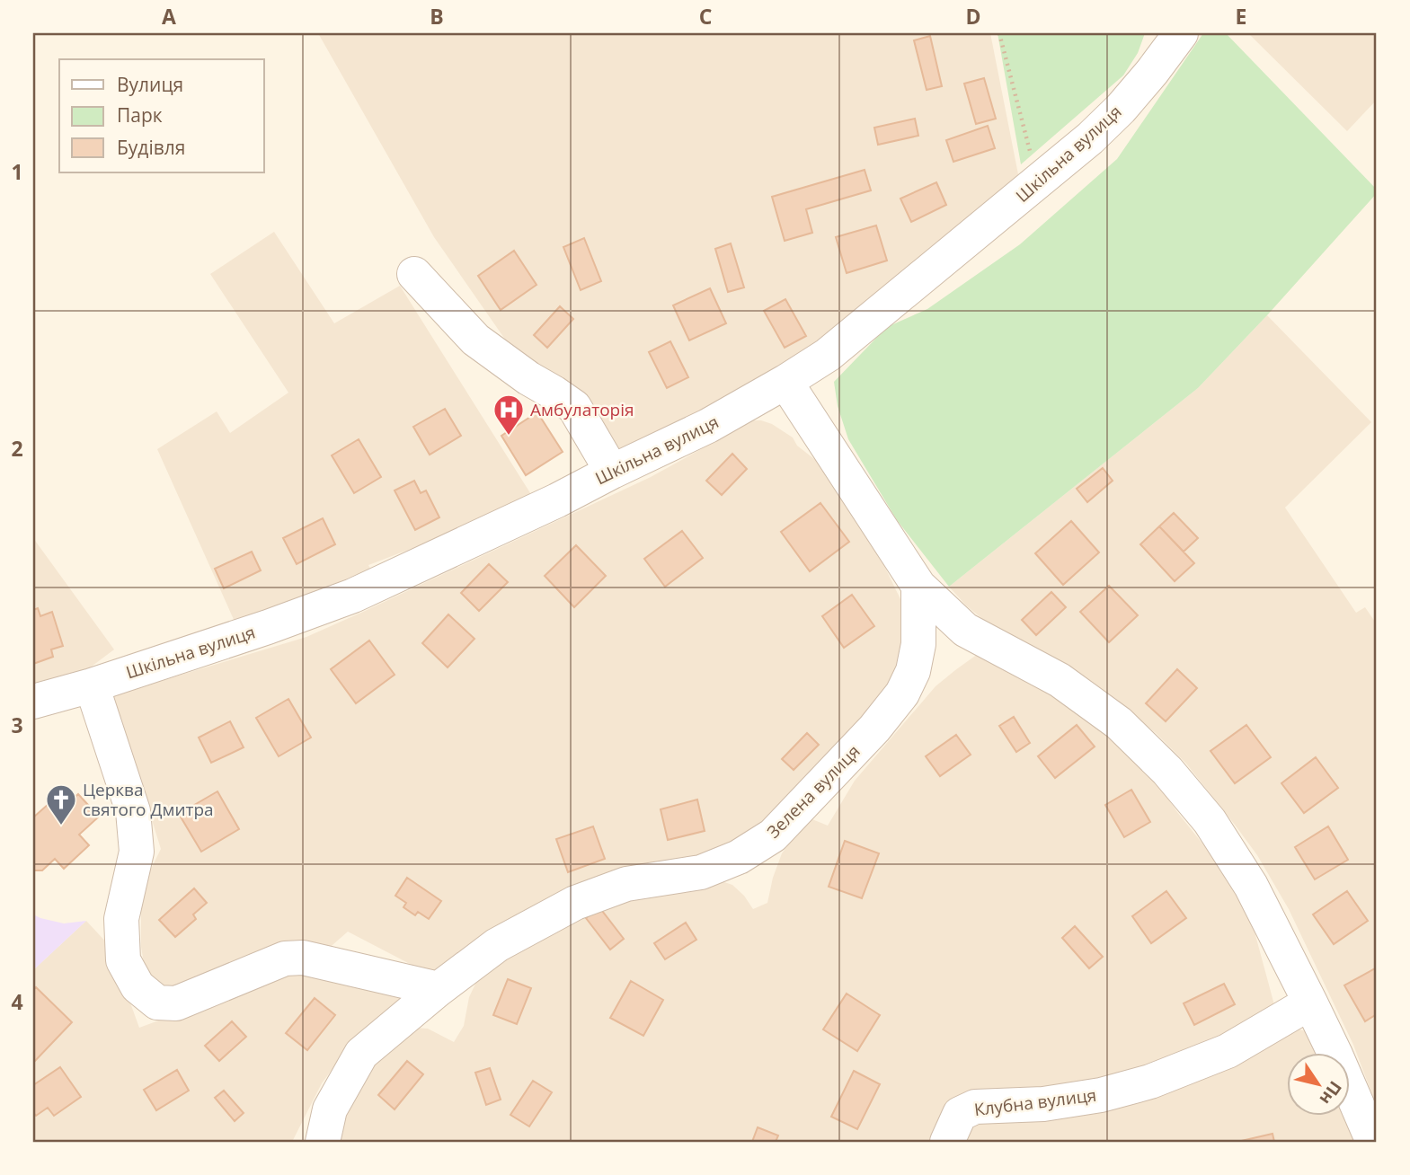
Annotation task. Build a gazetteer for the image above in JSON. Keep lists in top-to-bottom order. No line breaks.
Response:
{"streets":{"street":["Шкільна вулиця","Зелена вулиця","Клубна вулиця"]},"places":{"hospital":["Амбулаторія"],"church":["Церква святого Дмитра"]},"legend":["Вулиця","Парк","Будівля"],"north":"bottom right","grid":{"columns":["A","B","C","D","E"],"rows":["1","2","3","4"]}}
